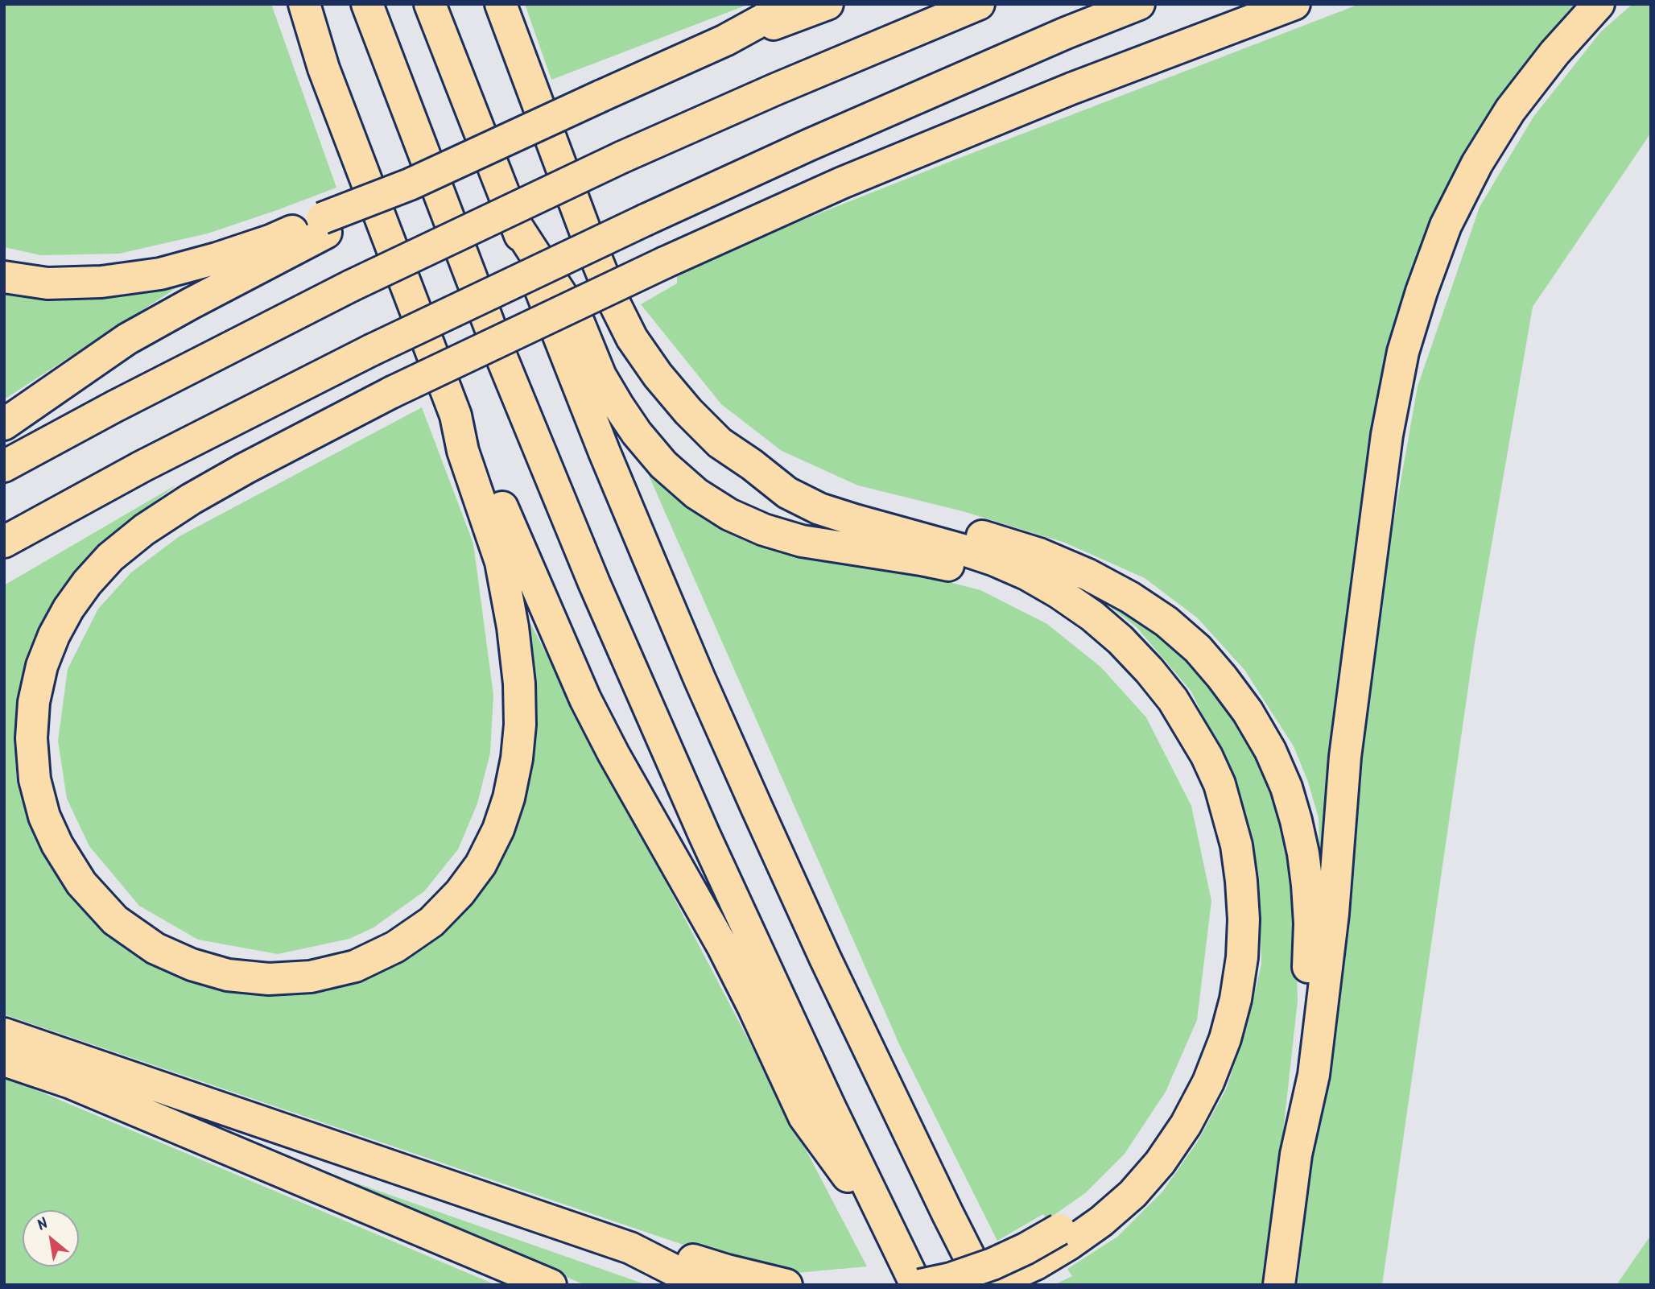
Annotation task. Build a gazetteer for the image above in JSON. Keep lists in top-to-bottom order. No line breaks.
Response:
{"north":"top left"}
